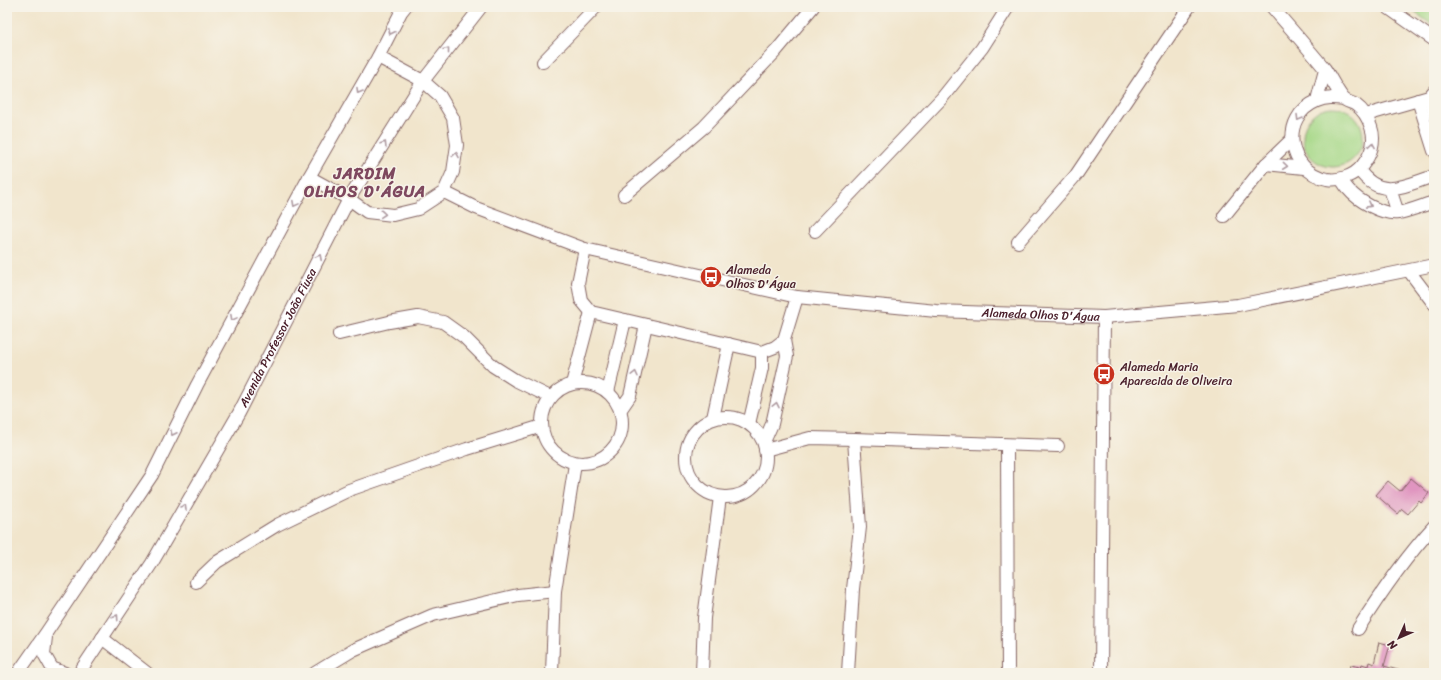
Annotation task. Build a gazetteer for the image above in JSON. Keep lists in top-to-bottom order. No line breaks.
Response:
{"streets":{"street":["Alameda Olhos D'Água","Avenida Professor João Fiusa"]},"districts":["JARDIM OLHOS D'ÁGUA"],"places":{"bus stop":["Alameda Olhos D'Água","Alameda Maria Aparecida de Oliveira"]},"north":"bottom left"}
